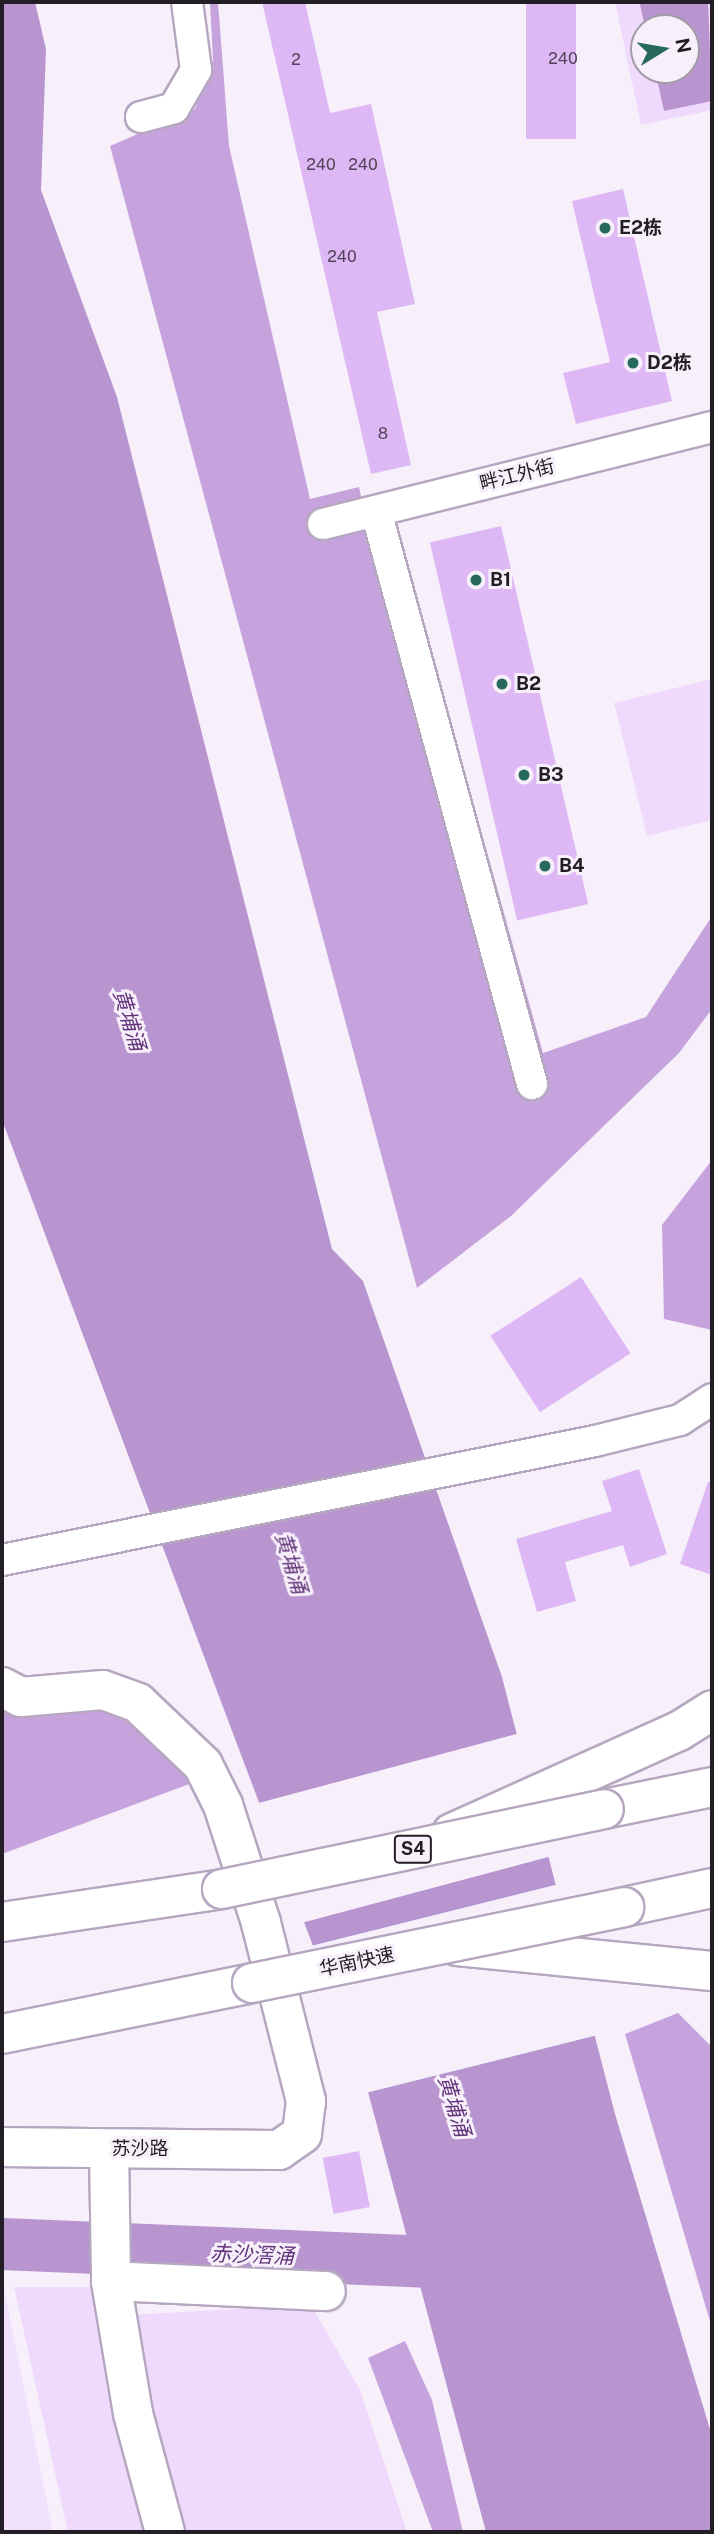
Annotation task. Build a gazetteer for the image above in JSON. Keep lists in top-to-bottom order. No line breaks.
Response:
{"streets":{"main road":["S4","华南快速","苏沙路"],"street":["畔江外街"]},"water":["黄埔涌","赤沙滘涌"],"places":["E2栋","D2栋","B1","B2","B3","B4"],"house_numbers":["240","2","240","240","240","8"],"north":"right"}
